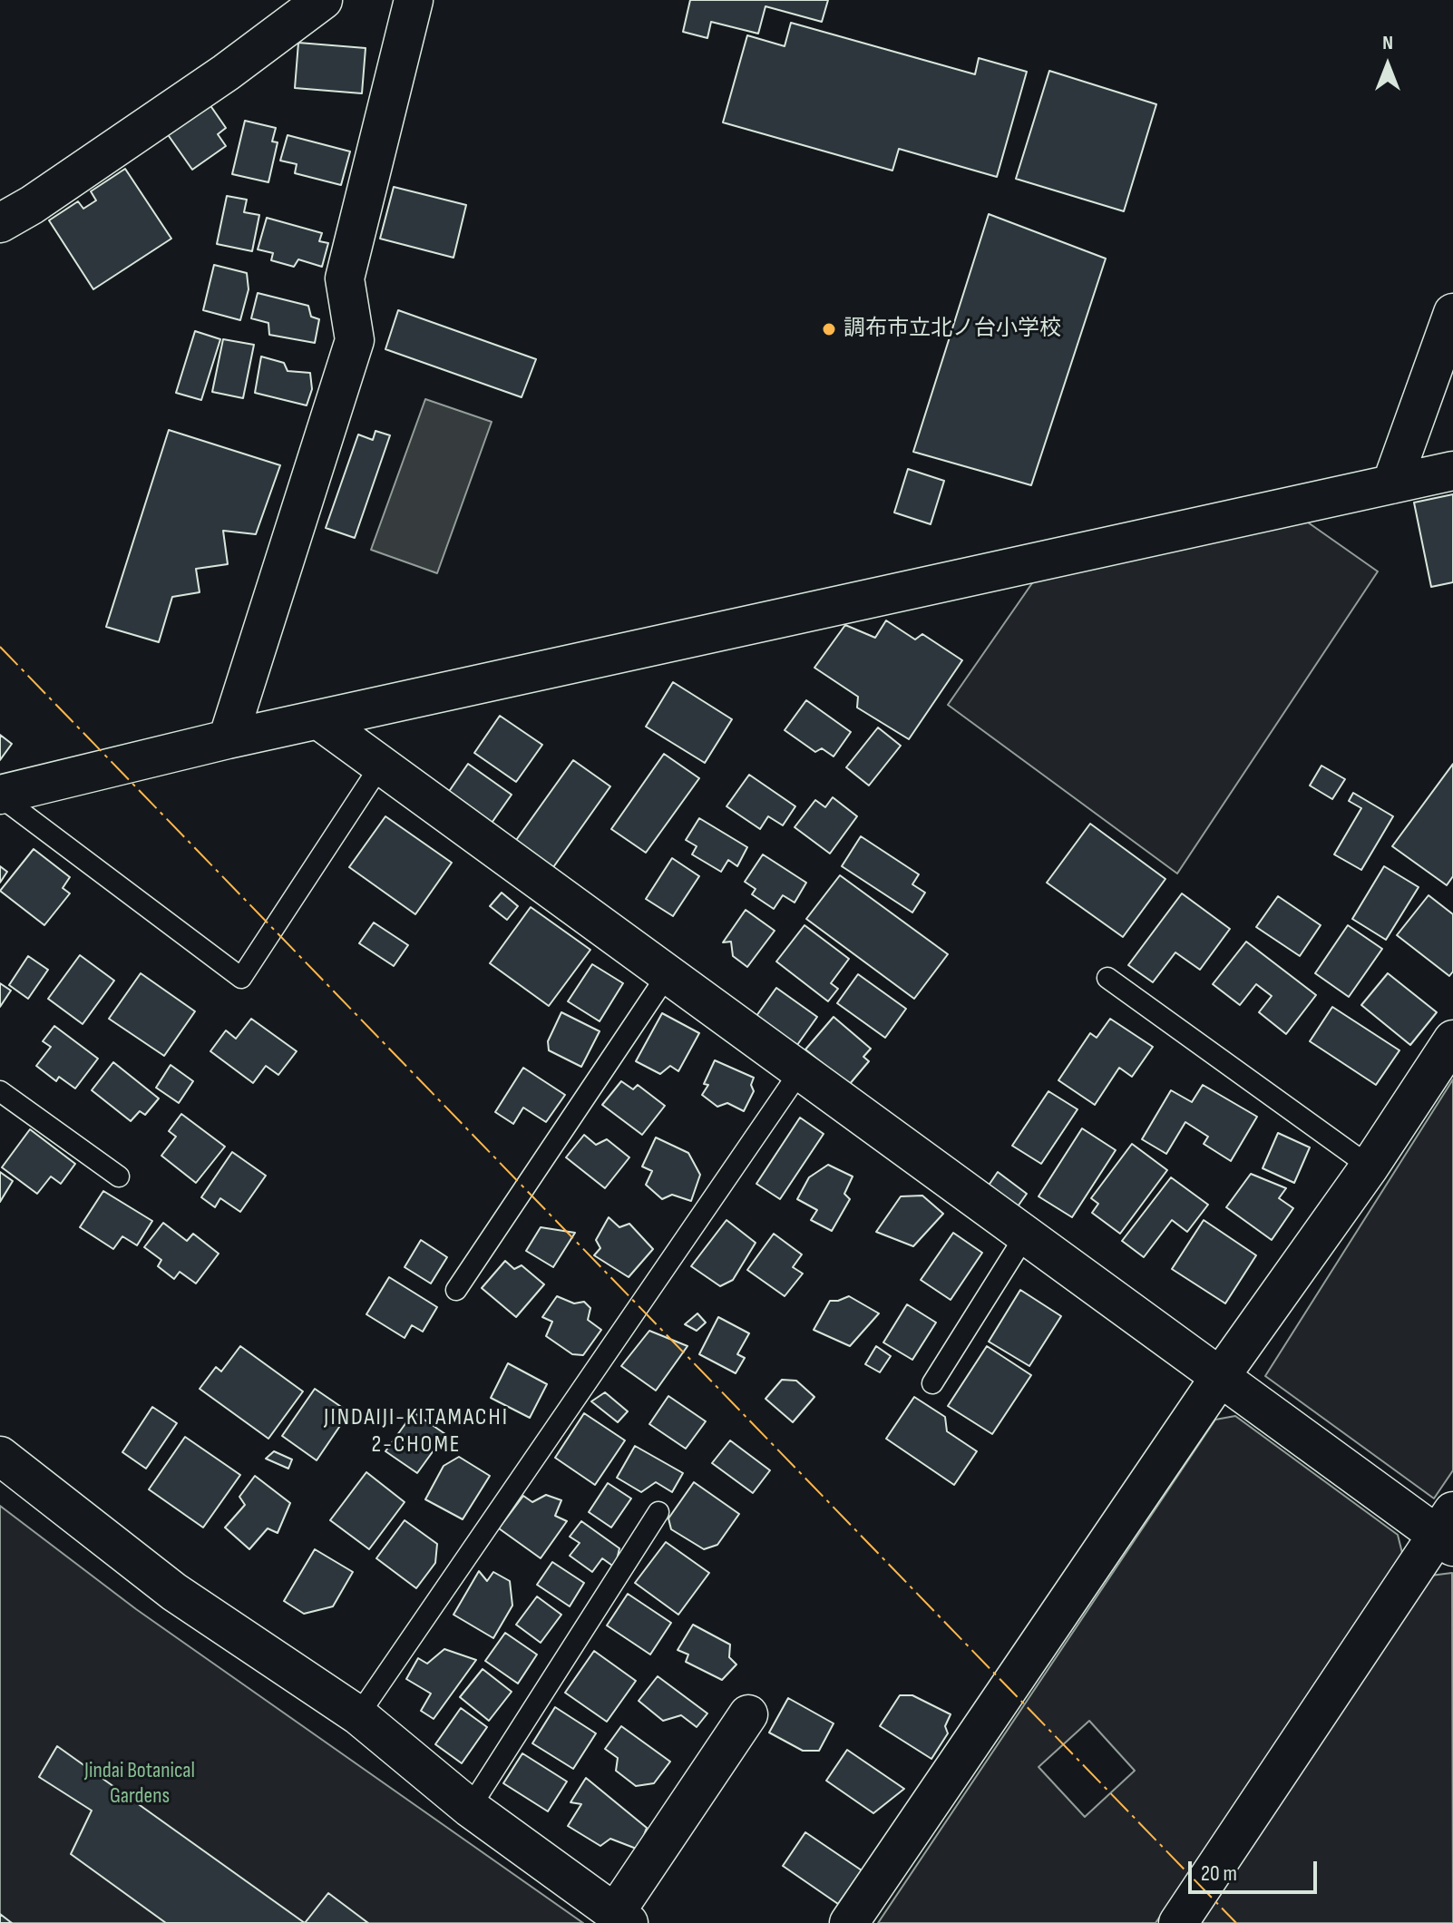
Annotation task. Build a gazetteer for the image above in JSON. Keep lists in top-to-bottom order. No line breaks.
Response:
{"districts":["JINDAIJI-KITAMACHI 2-CHOME"],"parks":["Jindai Botanical Gardens"],"places":["調布市立北ノ台小学校"],"scale_bar":"20 m","north":"top"}
